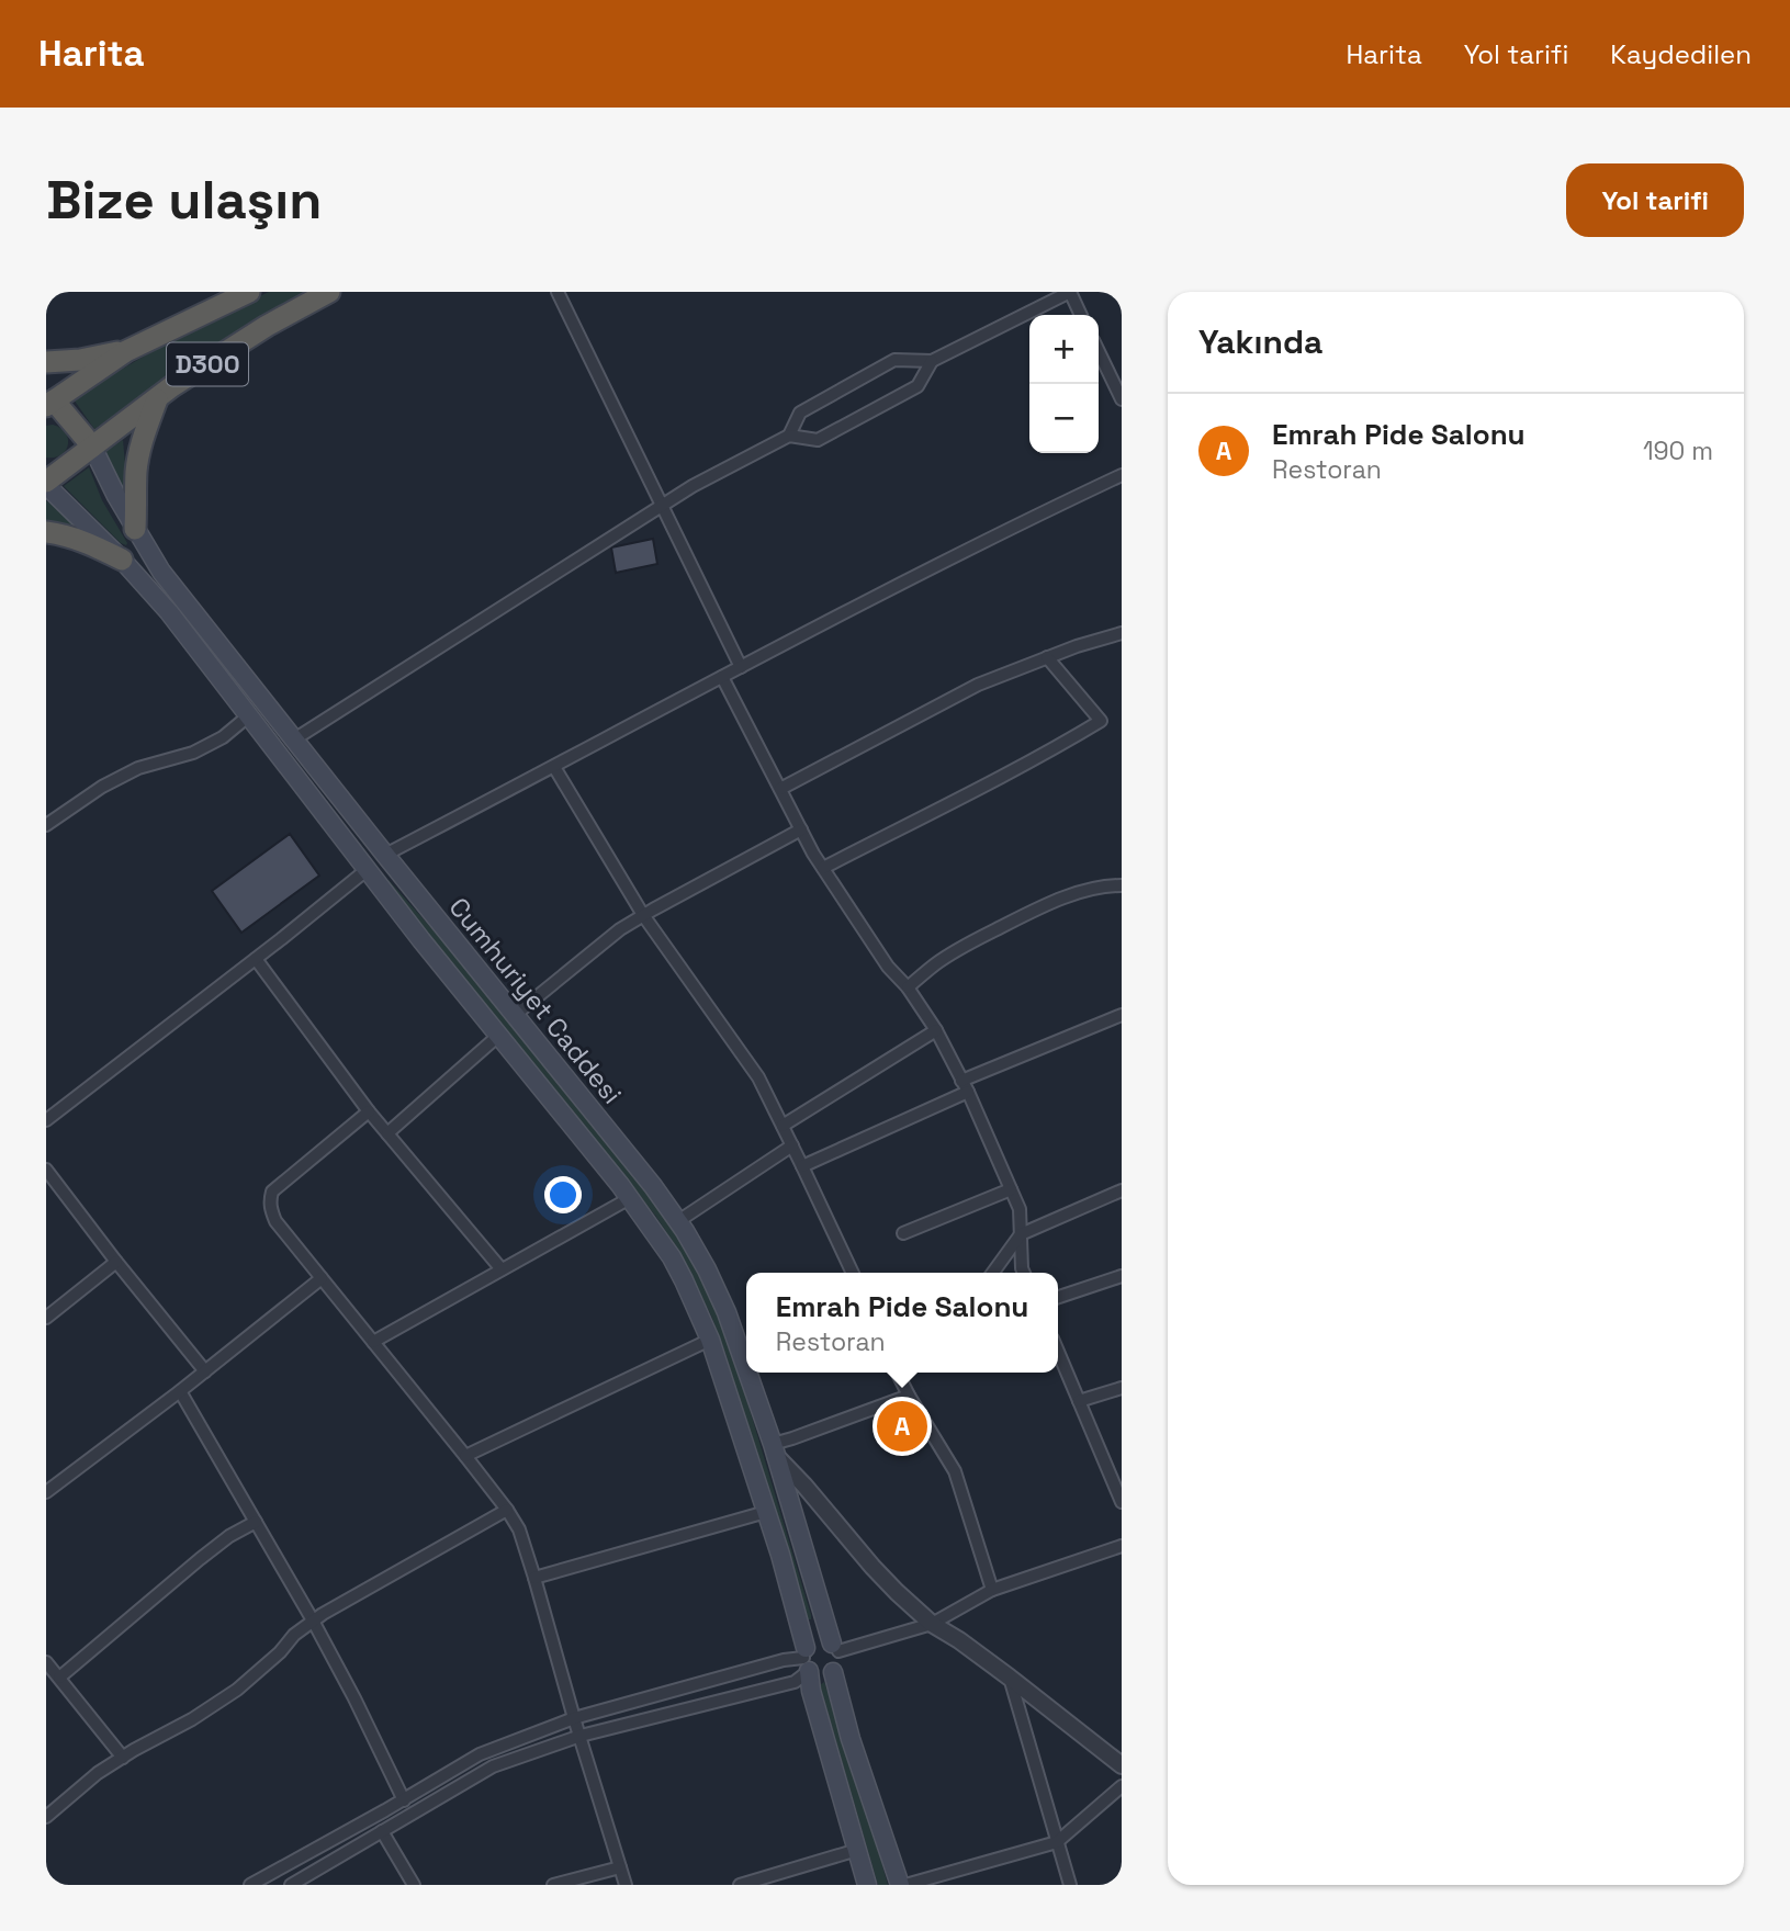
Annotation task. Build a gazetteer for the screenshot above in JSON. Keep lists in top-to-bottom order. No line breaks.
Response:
{"streets":{"highway":["D300"],"main road":["Cumhuriyet Caddesi"]},"crossings":[["D300","Cumhuriyet Caddesi"]],"page":{"header":"Harita","nav":["Harita","Yol tarifi","Kaydedilen"],"buttons":"Yol tarifi","title":"Bize ulaşın","heading":"Yakında","map_buttons":["+","−"],"list":[{"mark":"A","name":"Emrah Pide Salonu","note":"Restoran","value":"190 m"}],"popup":["Emrah Pide Salonu","Restoran"],"pins":"A"}}
